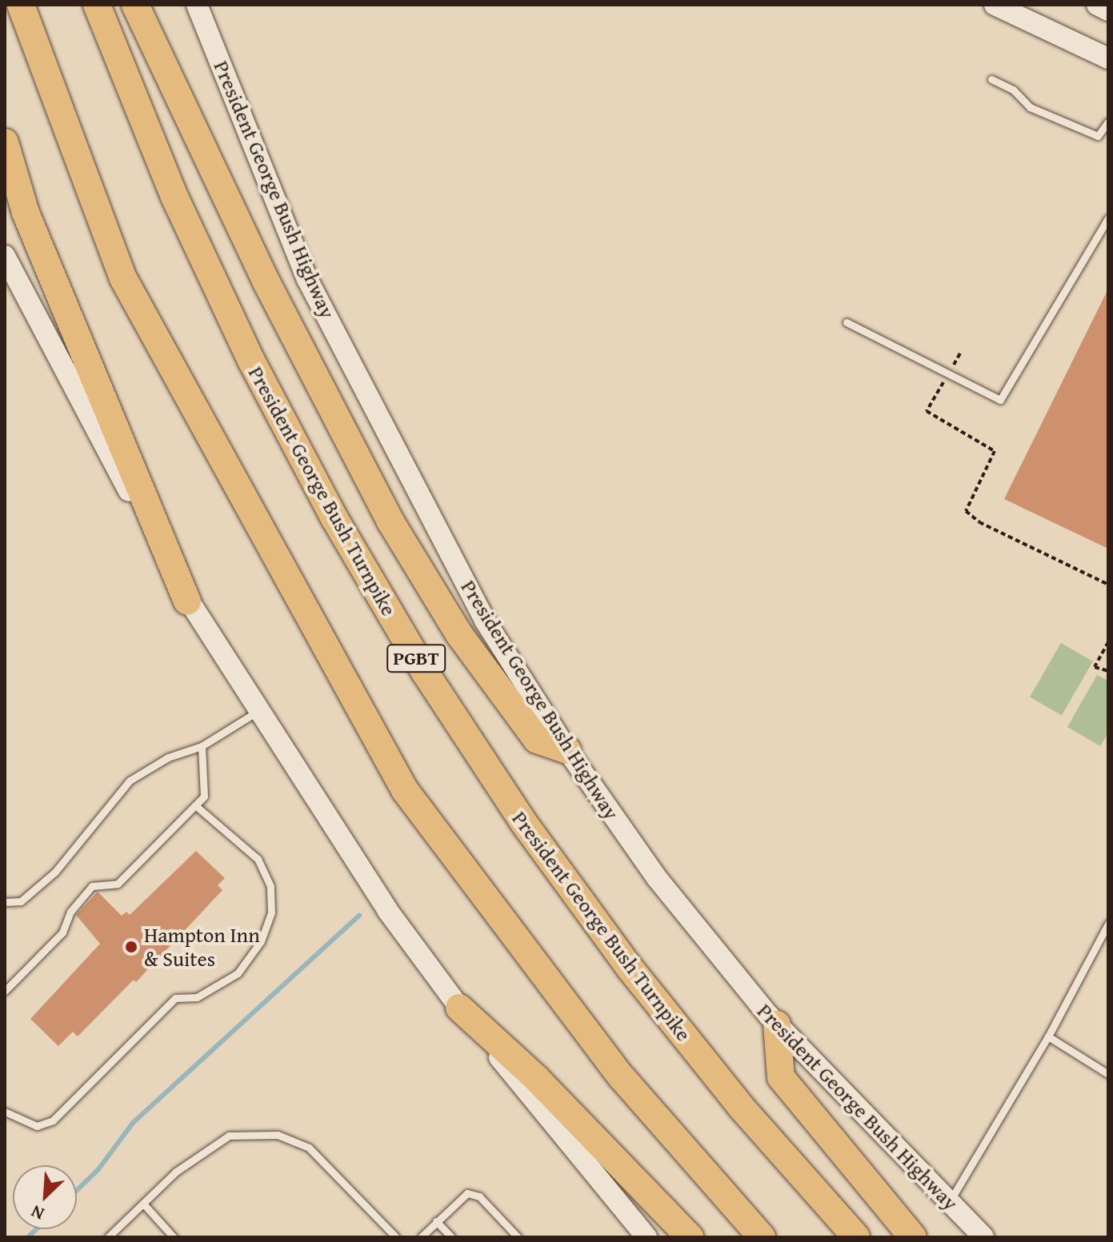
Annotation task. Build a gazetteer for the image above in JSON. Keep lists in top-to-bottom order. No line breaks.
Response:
{"streets":{"highway":["President George Bush Turnpike","PGBT"],"main road":["President George Bush Highway"]},"places":["Hampton Inn & Suites"],"north":"bottom left"}
